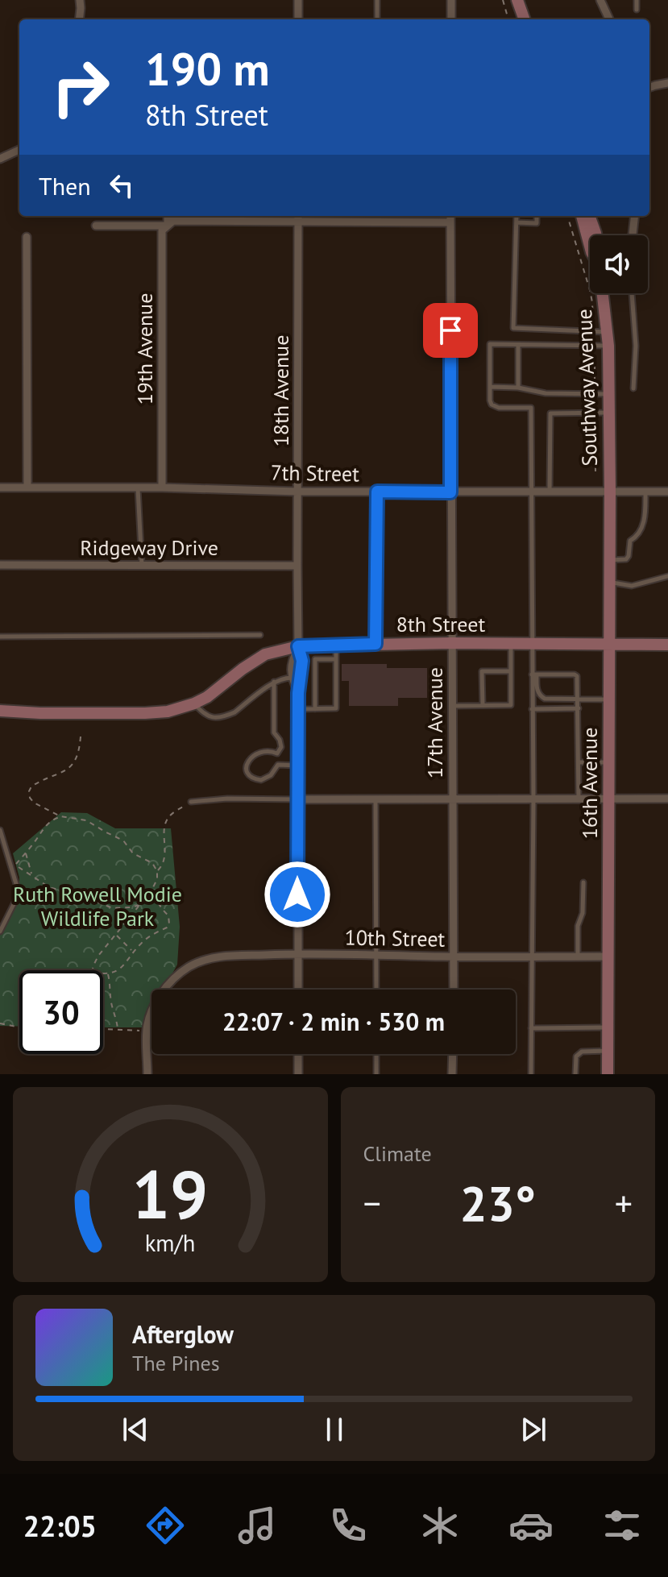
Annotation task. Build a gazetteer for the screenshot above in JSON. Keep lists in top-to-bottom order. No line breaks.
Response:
{"streets":{"main road":["Southway Avenue","8th Street","16th Avenue"],"street":["19th Avenue","18th Avenue","7th Street","Ridgeway Drive","17th Avenue","10th Street"]},"crossings":[["19th Avenue","7th Street"],["Southway Avenue","7th Street"],["Southway Avenue","16th Avenue"],["18th Avenue","7th Street"],["18th Avenue","Ridgeway Drive"],["18th Avenue","8th Street"],["18th Avenue","10th Street"],["7th Street","17th Avenue"],["7th Street","16th Avenue"],["8th Street","17th Avenue"],["8th Street","16th Avenue"],["17th Avenue","10th Street"],["16th Avenue","10th Street"]],"parks":["Ruth Rowell Modie Wildlife Park"],"page":{"turn":["190 m","8th Street"],"then":"Then","limit":"30","trip":"22:07 · 2 min · 530 m","tile":"Climate","heat":["−","23°","+"],"song":["Afterglow","The Pines"],"tabs":"22:05","gauge":["19","km/h"]}}
